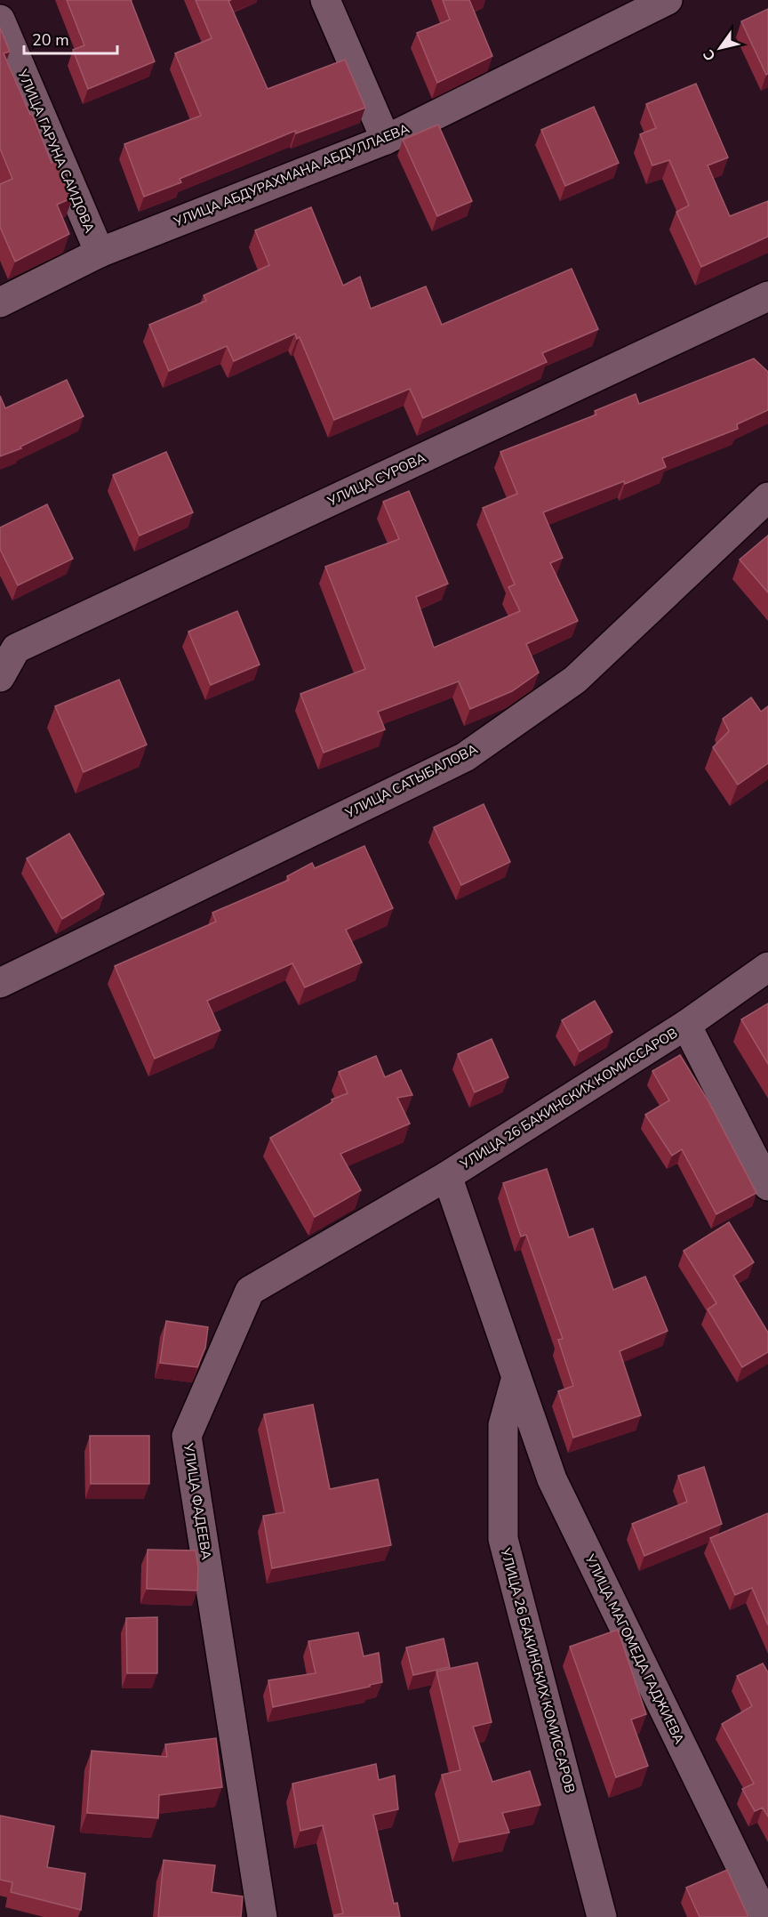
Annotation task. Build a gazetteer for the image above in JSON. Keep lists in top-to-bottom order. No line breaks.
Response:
{"streets":{"street":["УЛИЦА ГАРУНА САИДОВА","УЛИЦА АБДУРАХМАНА АБДУЛЛАЕВА","УЛИЦА СУРОВА","УЛИЦА САТЫБАЛОВА","УЛИЦА 26 БАКИНСКИХ КОМИССАРОВ","УЛИЦА ФАДЕЕВА","УЛИЦА МАГОМЕДА ГАДЖИЕВА"]},"crossings":[["УЛИЦА ГАРУНА САИДОВА","УЛИЦА АБДУРАХМАНА АБДУЛЛАЕВА"],["УЛИЦА 26 БАКИНСКИХ КОМИССАРОВ","УЛИЦА ФАДЕЕВА"],["УЛИЦА 26 БАКИНСКИХ КОМИССАРОВ","УЛИЦА МАГОМЕДА ГАДЖИЕВА"]],"scale_bar":"20 m","north":"bottom left"}
